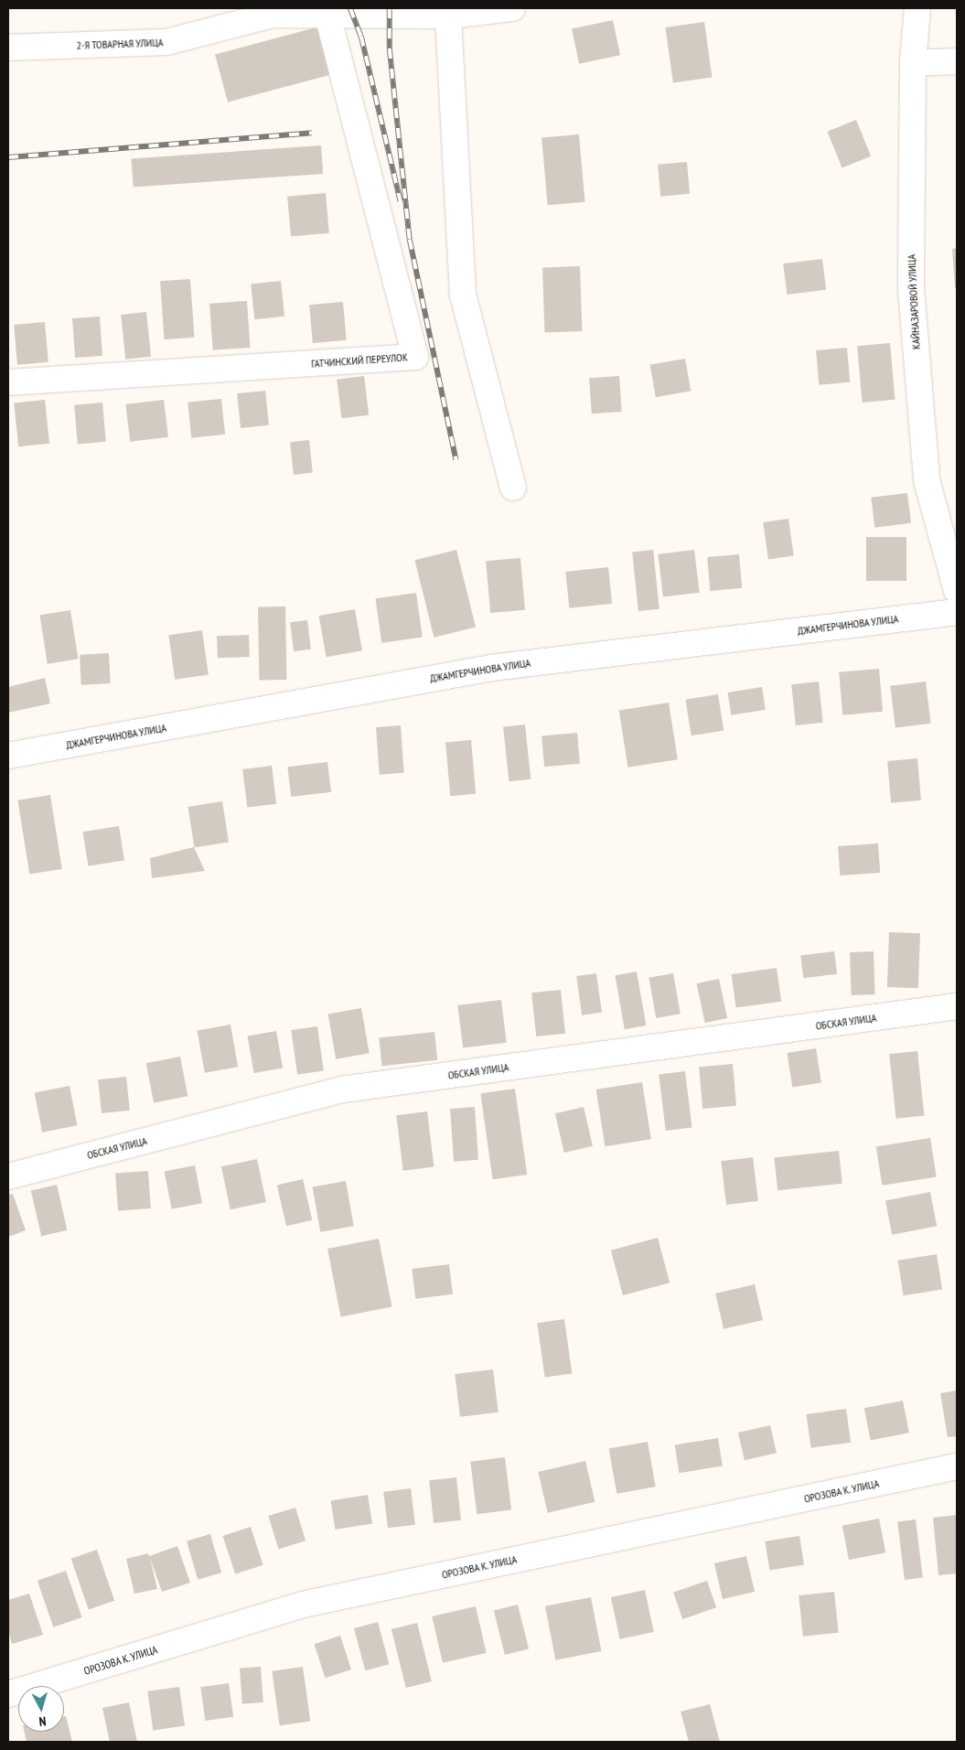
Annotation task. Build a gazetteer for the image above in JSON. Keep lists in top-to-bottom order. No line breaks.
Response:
{"streets":{"street":["2-Я ТОВАРНАЯ УЛИЦА","КАЙНАЗАРОВОЙ УЛИЦА","ГАТЧИНСКИЙ ПЕРЕУЛОК","ДЖАМГЕРЧИНОВА УЛИЦА","ОБСКАЯ УЛИЦА","ОРОЗОВА К. УЛИЦА"]},"crossings":[["2-Я ТОВАРНАЯ УЛИЦА","ГАТЧИНСКИЙ ПЕРЕУЛОК"]],"north":"bottom"}
